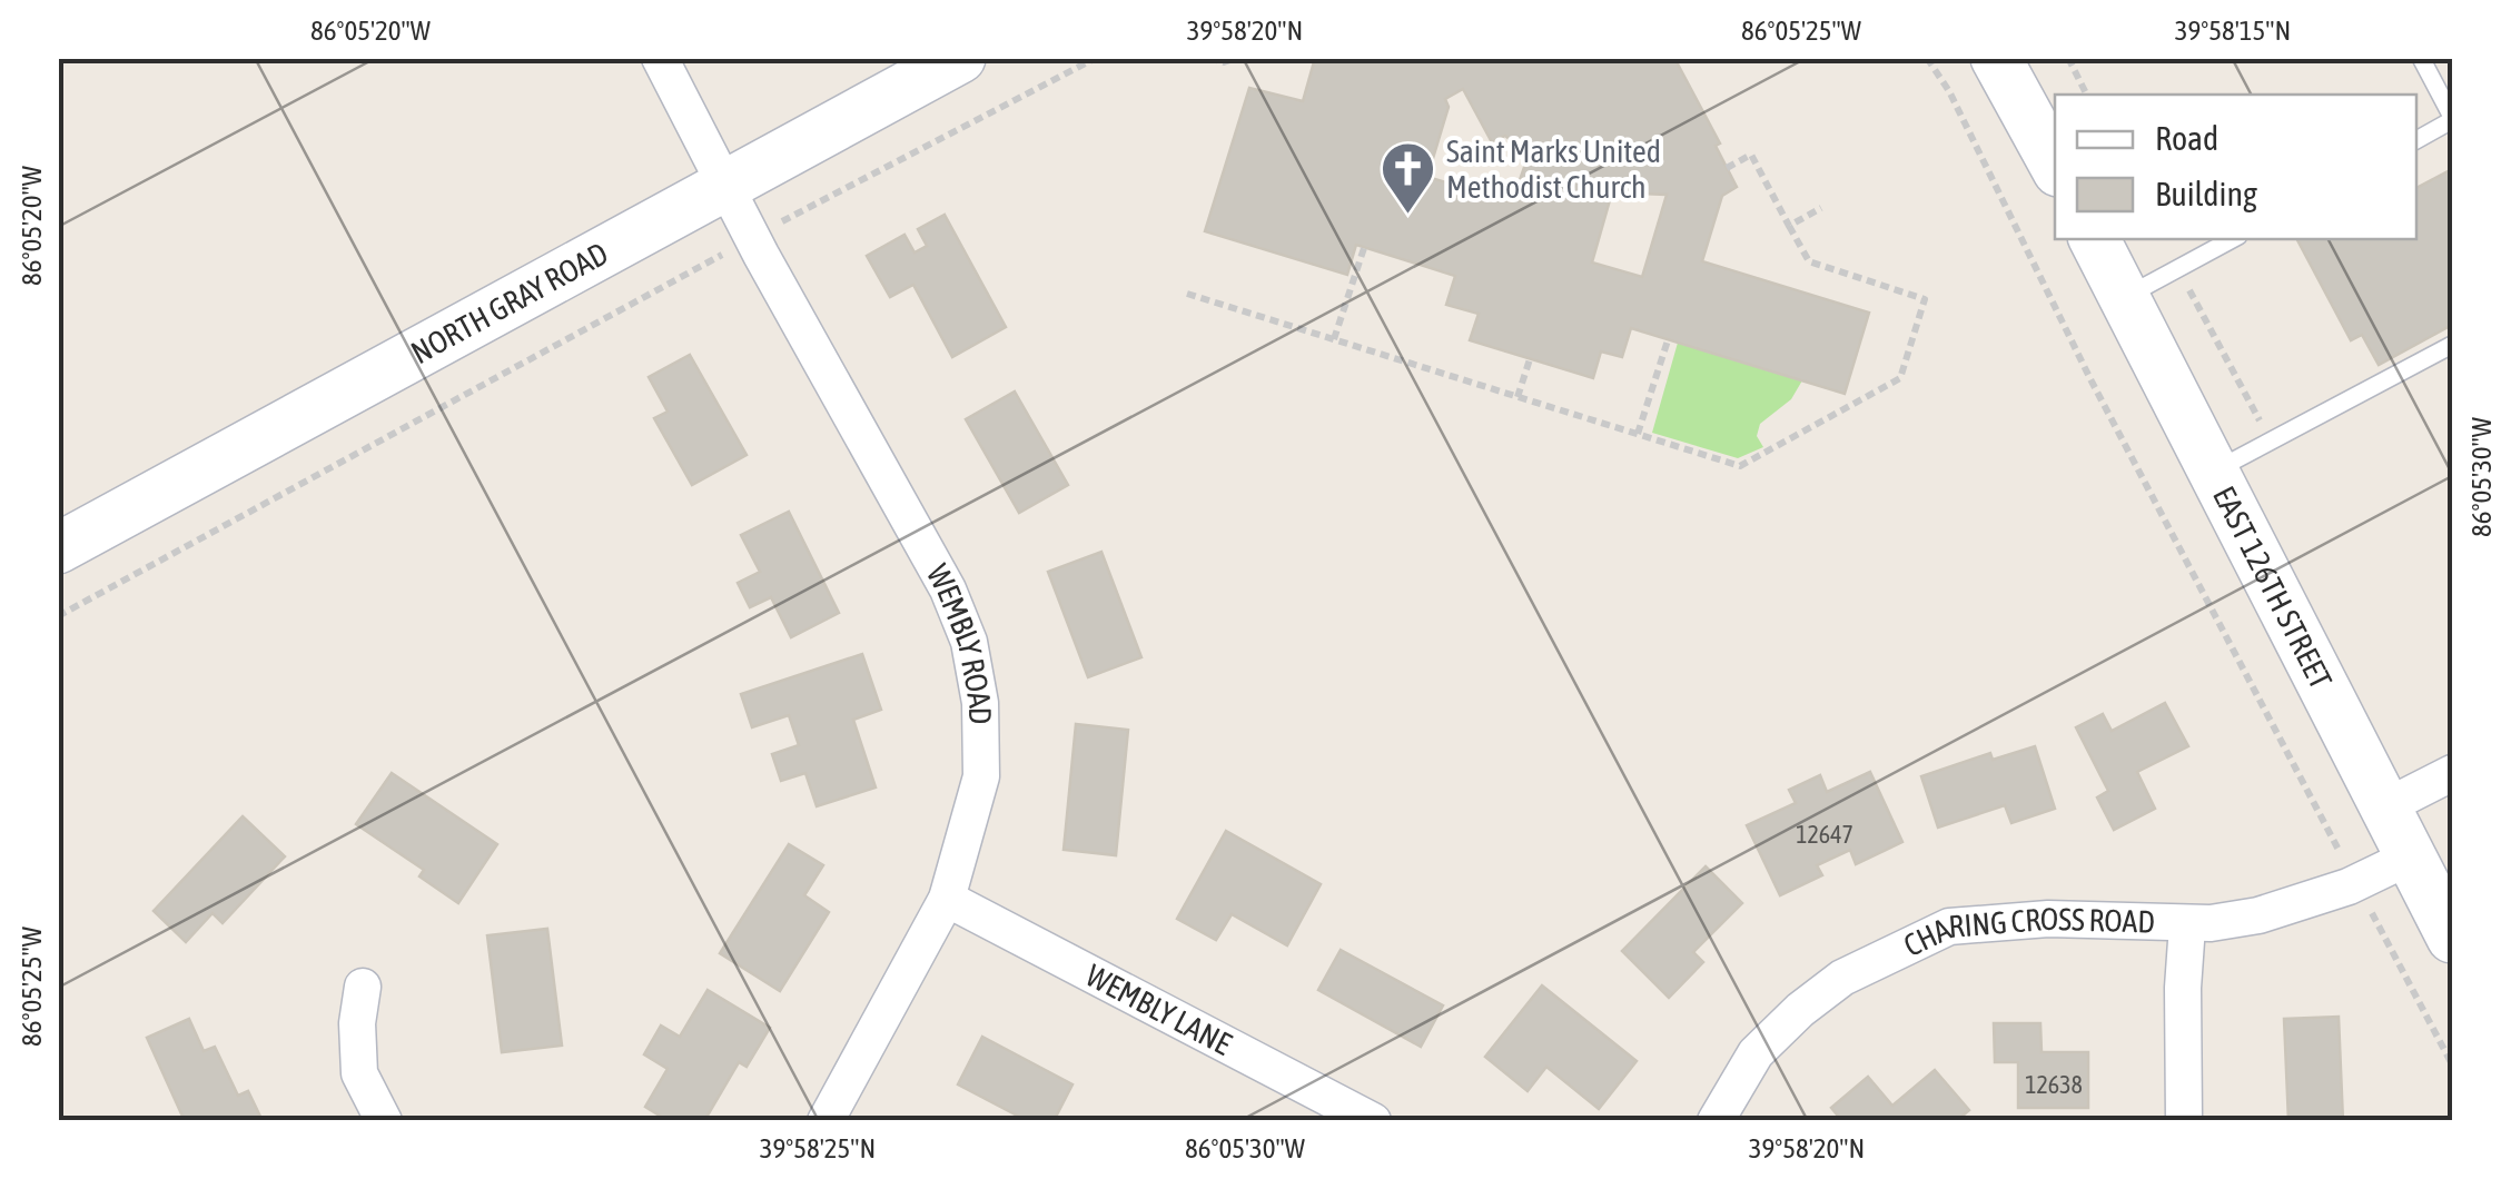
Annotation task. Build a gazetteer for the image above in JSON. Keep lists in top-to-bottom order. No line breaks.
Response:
{"streets":{"street":["NORTH GRAY ROAD","EAST 126TH STREET","WEMBLY ROAD","CHARING CROSS ROAD","WEMBLY LANE"]},"crossings":[["NORTH GRAY ROAD","WEMBLY ROAD"],["EAST 126TH STREET","CHARING CROSS ROAD"],["WEMBLY ROAD","WEMBLY LANE"]],"places":{"church":["Saint Marks United Methodist Church"]},"house_numbers":["12647","12638"],"legend":["Road","Building"],"coordinates":["86°05'20\"W","39°58'20\"N","86°05'25\"W","39°58'15\"N","86°05'30\"W","39°58'25\"N"]}
